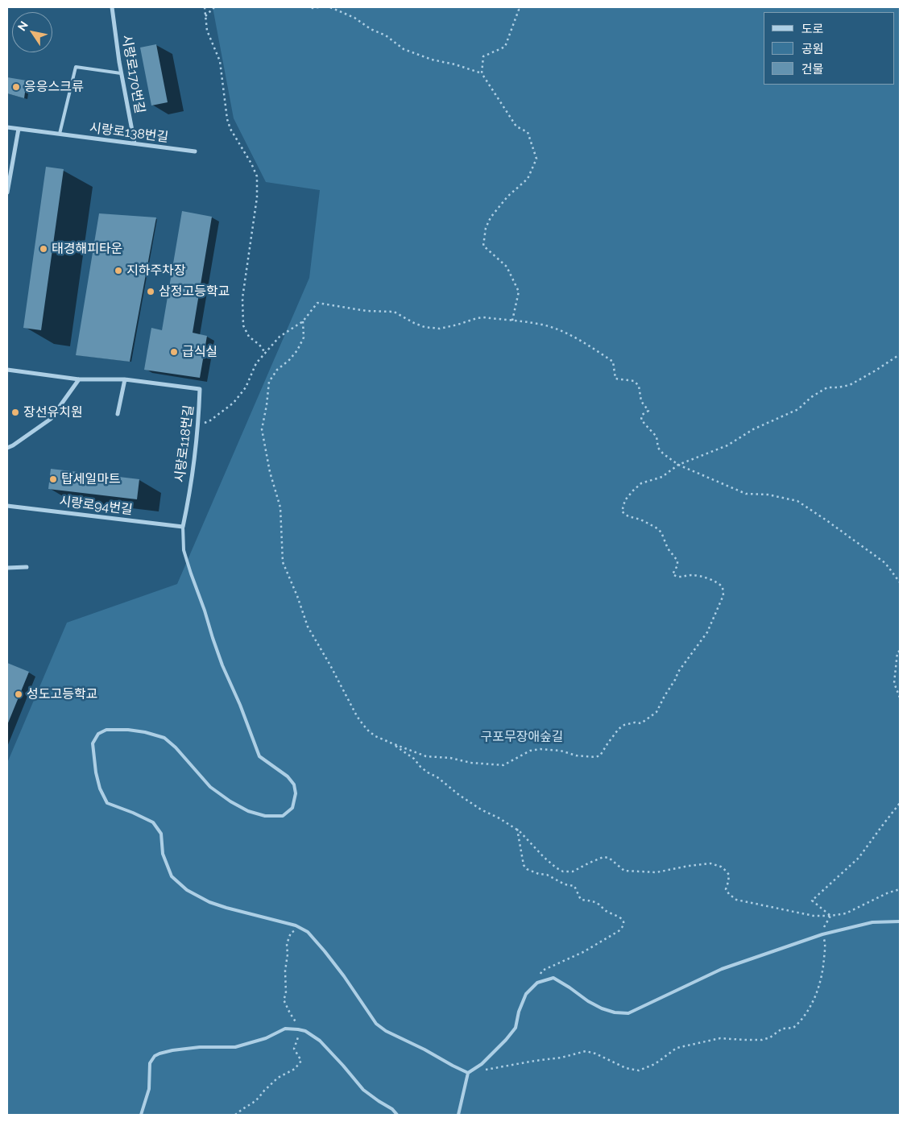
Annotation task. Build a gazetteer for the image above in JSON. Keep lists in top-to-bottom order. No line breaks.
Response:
{"streets":{"street":["시랑로170번길","시랑로138번길","시랑로118번길","시랑로94번길"]},"crossings":[["시랑로170번길","시랑로138번길"],["시랑로118번길","시랑로94번길"]],"parks":["구포무장애숲길"],"places":["응응스크류","태경해피타운","지하주차장","삼정고등학교","급식실","장선유치원","탑세일마트","성도고등학교"],"legend":["도로","공원","건물"],"north":"top left"}
